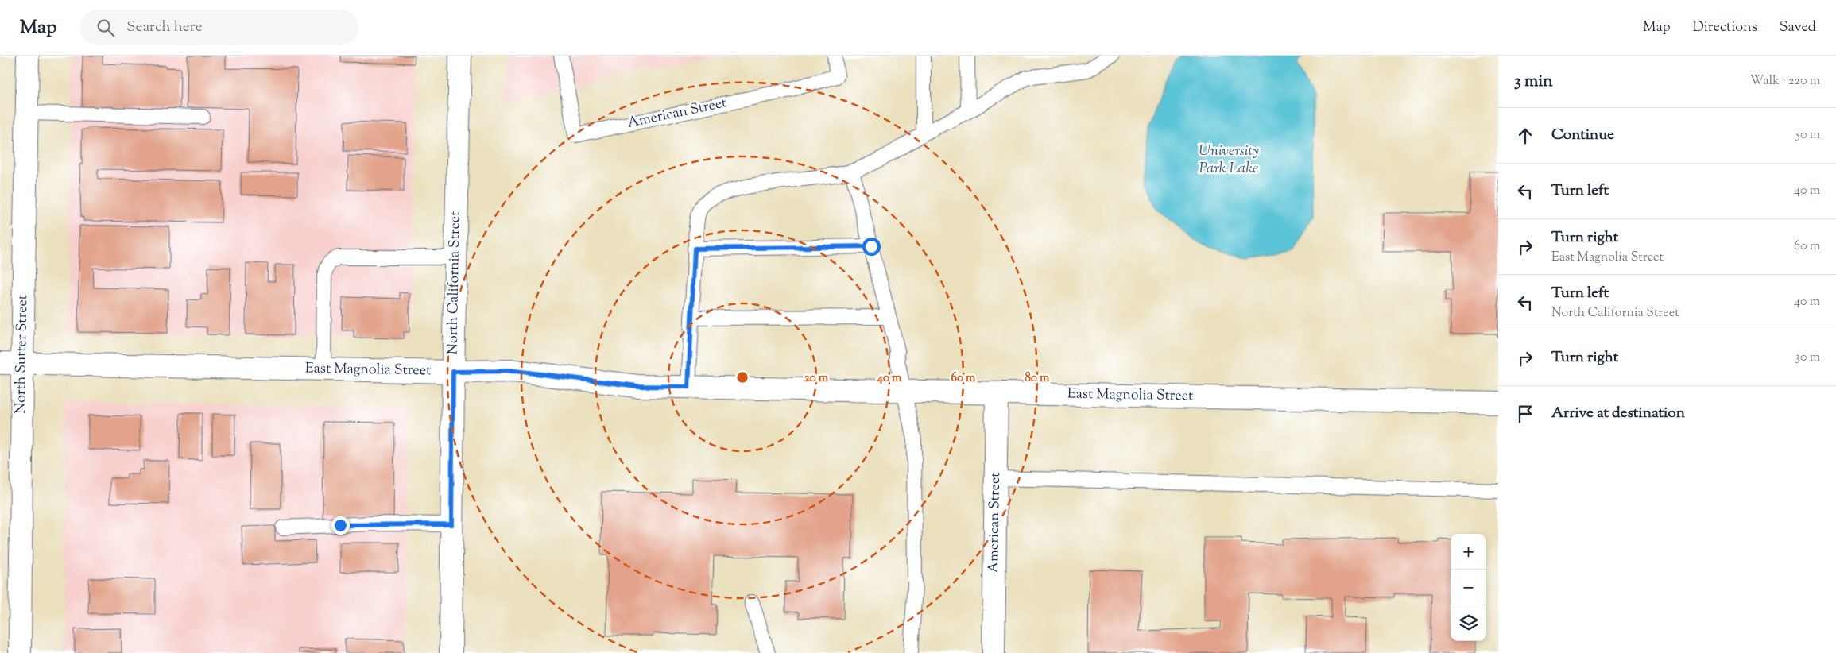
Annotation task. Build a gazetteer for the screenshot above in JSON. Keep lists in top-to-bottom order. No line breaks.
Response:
{"streets":{"street":["American Street","North California Street","North Sutter Street","East Magnolia Street"]},"crossings":[["American Street","East Magnolia Street"],["North California Street","East Magnolia Street"],["North Sutter Street","East Magnolia Street"]],"water":["University Park Lake"],"page":{"header":"Map","search":"Search here","nav":["Map","Directions","Saved"],"heading":["3 min","Walk · 220 m"],"list":[["Continue","50 m"],["Turn left","40 m"],["Turn right","East Magnolia Street","60 m"],["Turn left","North California Street","40 m"],["Turn right","30 m"],"Arrive at destination"],"map_buttons":["+","−"]},"rings":["20 m","40 m","60 m","80 m"]}
